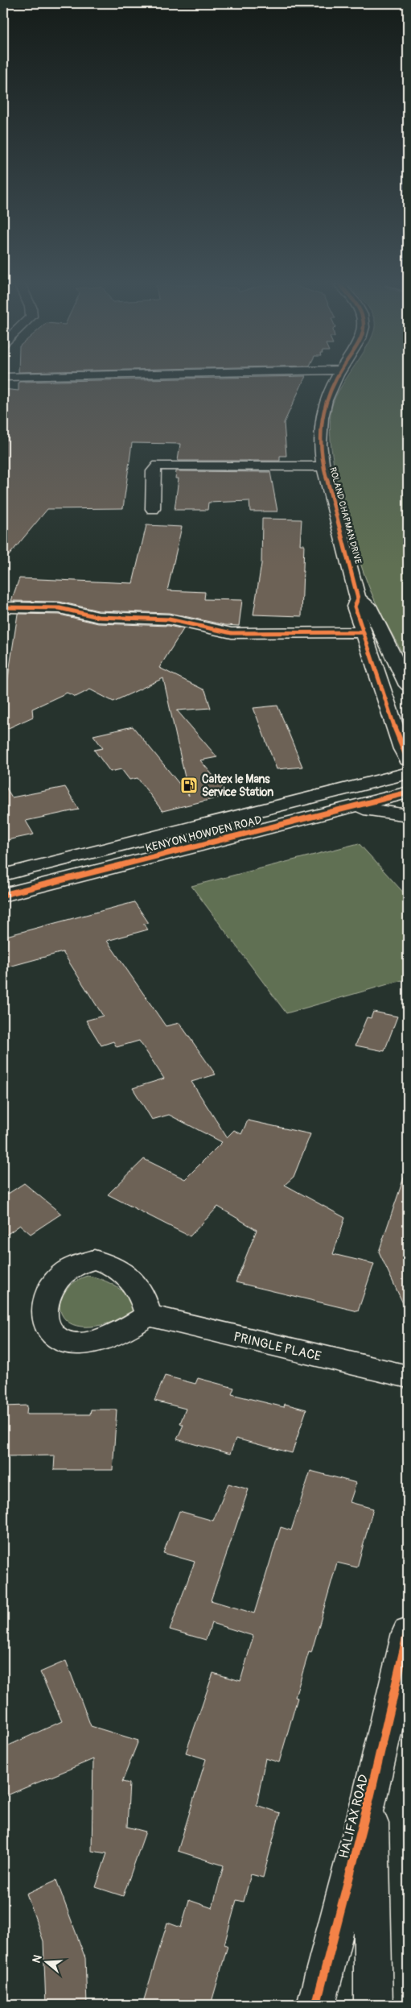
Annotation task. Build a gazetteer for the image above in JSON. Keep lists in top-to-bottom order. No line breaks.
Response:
{"streets":{"street":["ROLAND CHAPMAN DRIVE","KENYON HOWDEN ROAD","PRINGLE PLACE","HALIFAX ROAD"]},"places":{"fuel station":["Caltex le Mans Service Station"]},"north":"left"}
